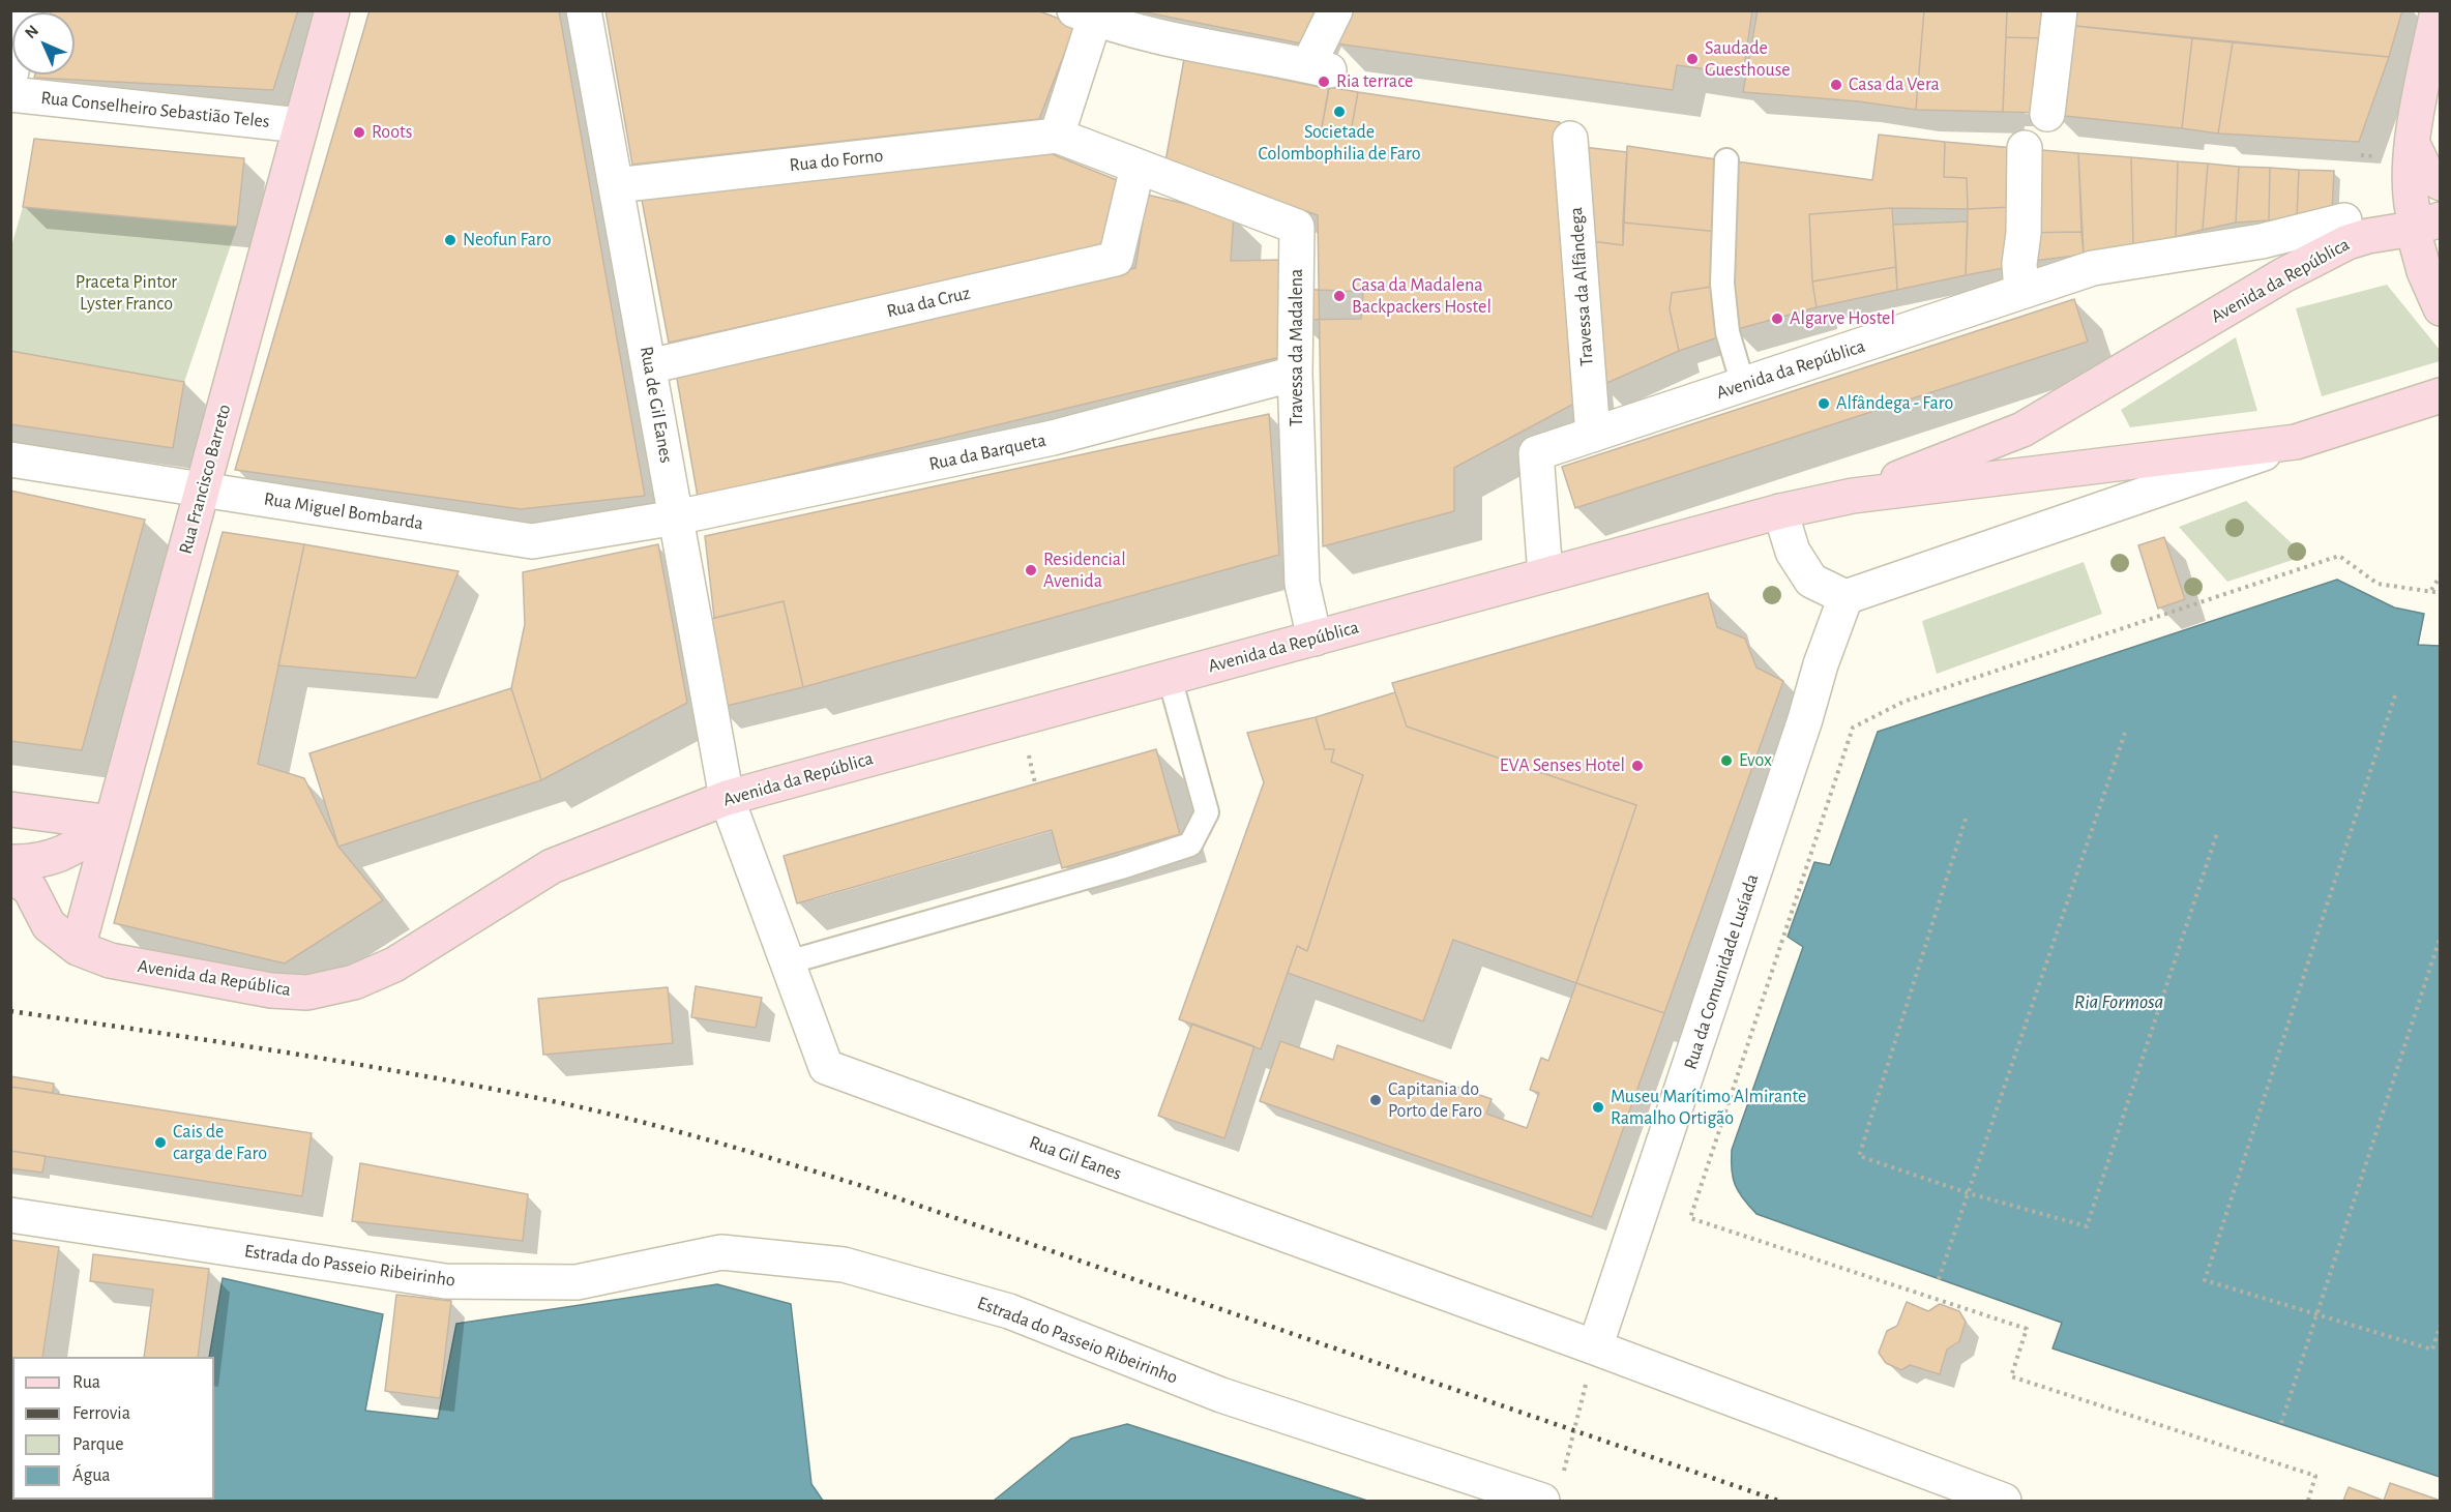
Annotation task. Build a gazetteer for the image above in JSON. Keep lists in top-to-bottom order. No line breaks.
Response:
{"streets":{"street":["Rua Conselheiro Sebastião Teles","Rua do Forno","Avenida da República","Travessa da Alfândega","Rua da Cruz","Travessa da Madalena","Rua de Gil Eanes","Rua da Barqueta","Rua Francisco Barreto","Rua Miguel Bombarda","Rua da Comunidade Lusíada","Rua Gil Eanes","Estrada do Passeio Ribeirinho"]},"crossings":[["Rua Conselheiro Sebastião Teles","Rua Francisco Barreto"],["Rua do Forno","Rua de Gil Eanes"],["Avenida da República","Travessa da Alfândega"],["Avenida da República","Travessa da Madalena"],["Avenida da República","Rua de Gil Eanes"],["Avenida da República","Rua Francisco Barreto"],["Avenida da República","Rua da Comunidade Lusíada"],["Avenida da República","Rua Gil Eanes"],["Rua da Cruz","Travessa da Madalena"],["Rua da Cruz","Rua de Gil Eanes"],["Travessa da Madalena","Rua da Barqueta"],["Rua de Gil Eanes","Rua da Barqueta"],["Rua de Gil Eanes","Rua Miguel Bombarda"],["Rua de Gil Eanes","Rua Gil Eanes"],["Rua da Barqueta","Rua Miguel Bombarda"],["Rua Francisco Barreto","Rua Miguel Bombarda"],["Rua da Comunidade Lusíada","Rua Gil Eanes"]],"water":["Ria Formosa"],"parks":["Praceta Pintor Lyster Franco"],"places":["Saudade Guesthouse","Ria terrace","Casa da Vera","Societade Colombophilia de Faro","Roots","Neofun Faro","Casa da Madalena Backpackers Hostel","Algarve Hostel","Alfândega - Faro","Residencial Avenida","Evox","EVA Senses Hotel","Capitania do Porto de Faro","Museu Marítimo Almirante Ramalho Ortigão","Cais de carga de Faro"],"legend":["Rua","Ferrovia","Parque","Água"],"north":"top left"}
